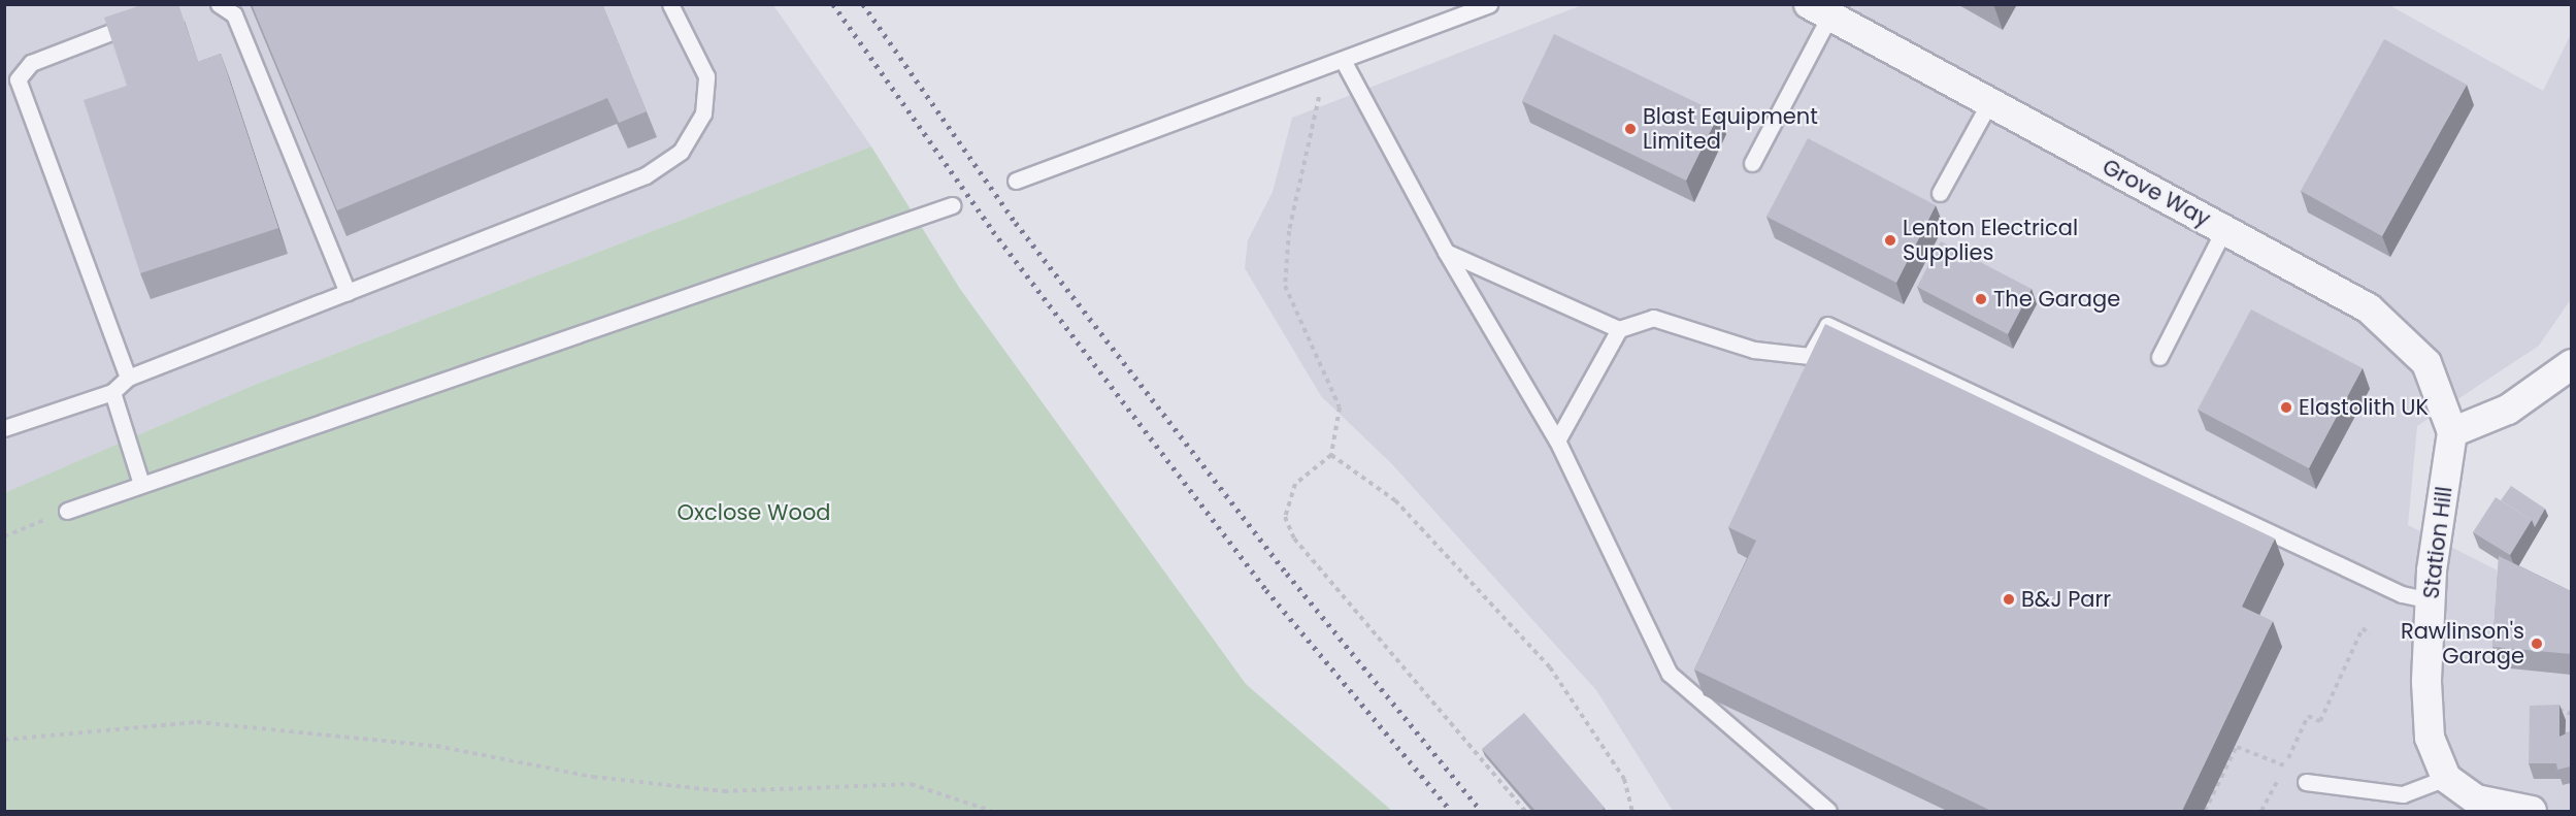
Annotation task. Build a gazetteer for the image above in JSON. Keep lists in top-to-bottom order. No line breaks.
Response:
{"streets":{"street":["Grove Way","Station Hill"]},"crossings":[["Grove Way","Station Hill"]],"parks":["Oxclose Wood"],"places":["Blast Equipment Limited","Lenton Electrical Supplies","The Garage","Elastolith UK","B&J Parr","Rawlinson's Garage"]}
